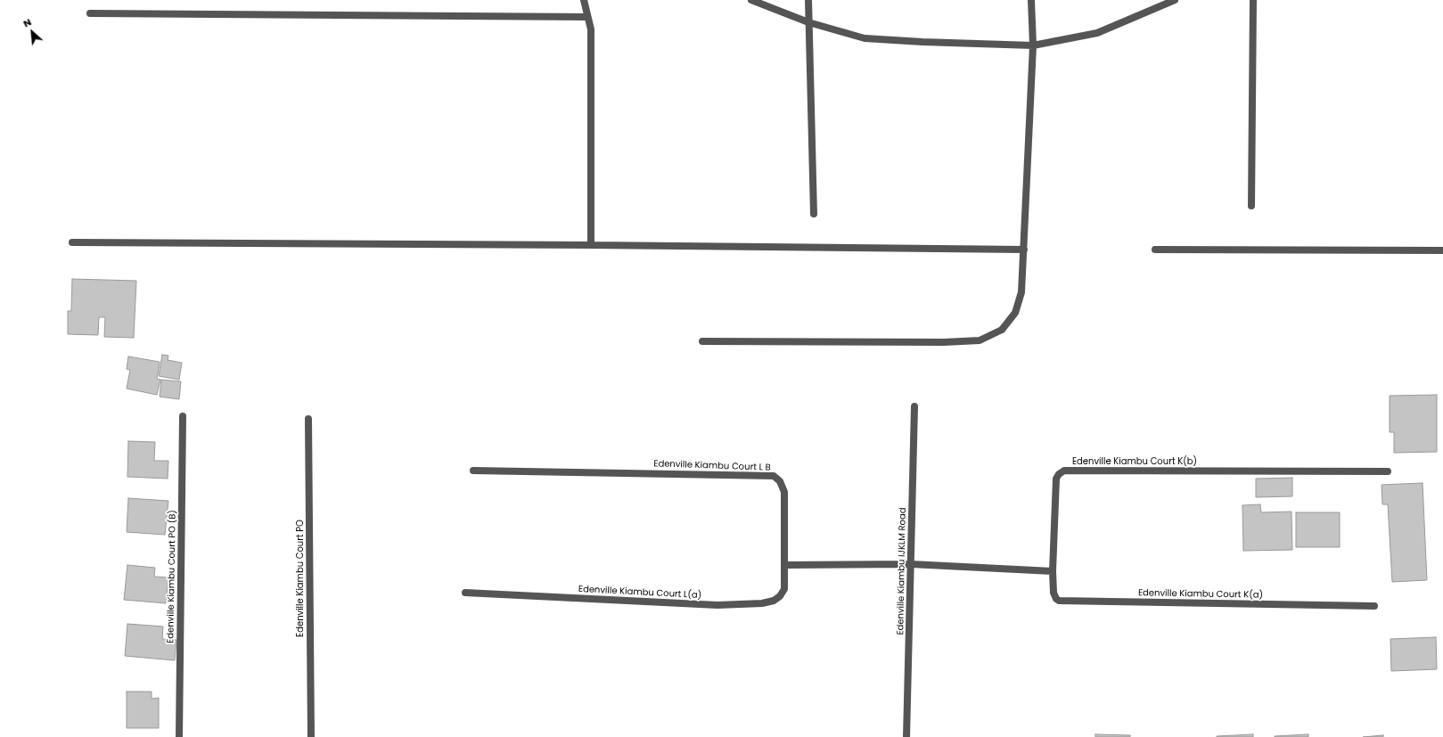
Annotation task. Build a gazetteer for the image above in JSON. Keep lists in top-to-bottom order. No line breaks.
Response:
{"streets":{"street":["Edenville Kiambu Court K(b)","Edenville Kiambu Court L B","Edenville Kiambu IJKLM Road","Edenville Kiambu Court PO (B)","Edenville Kiambu Court PO","Edenville Kiambu Court L(a)","Edenville Kiambu Court K(a)"]},"crossings":[["Edenville Kiambu Court K(b)","Edenville Kiambu Court K(a)"],["Edenville Kiambu Court L B","Edenville Kiambu Court L(a)"]],"north":"top left"}
